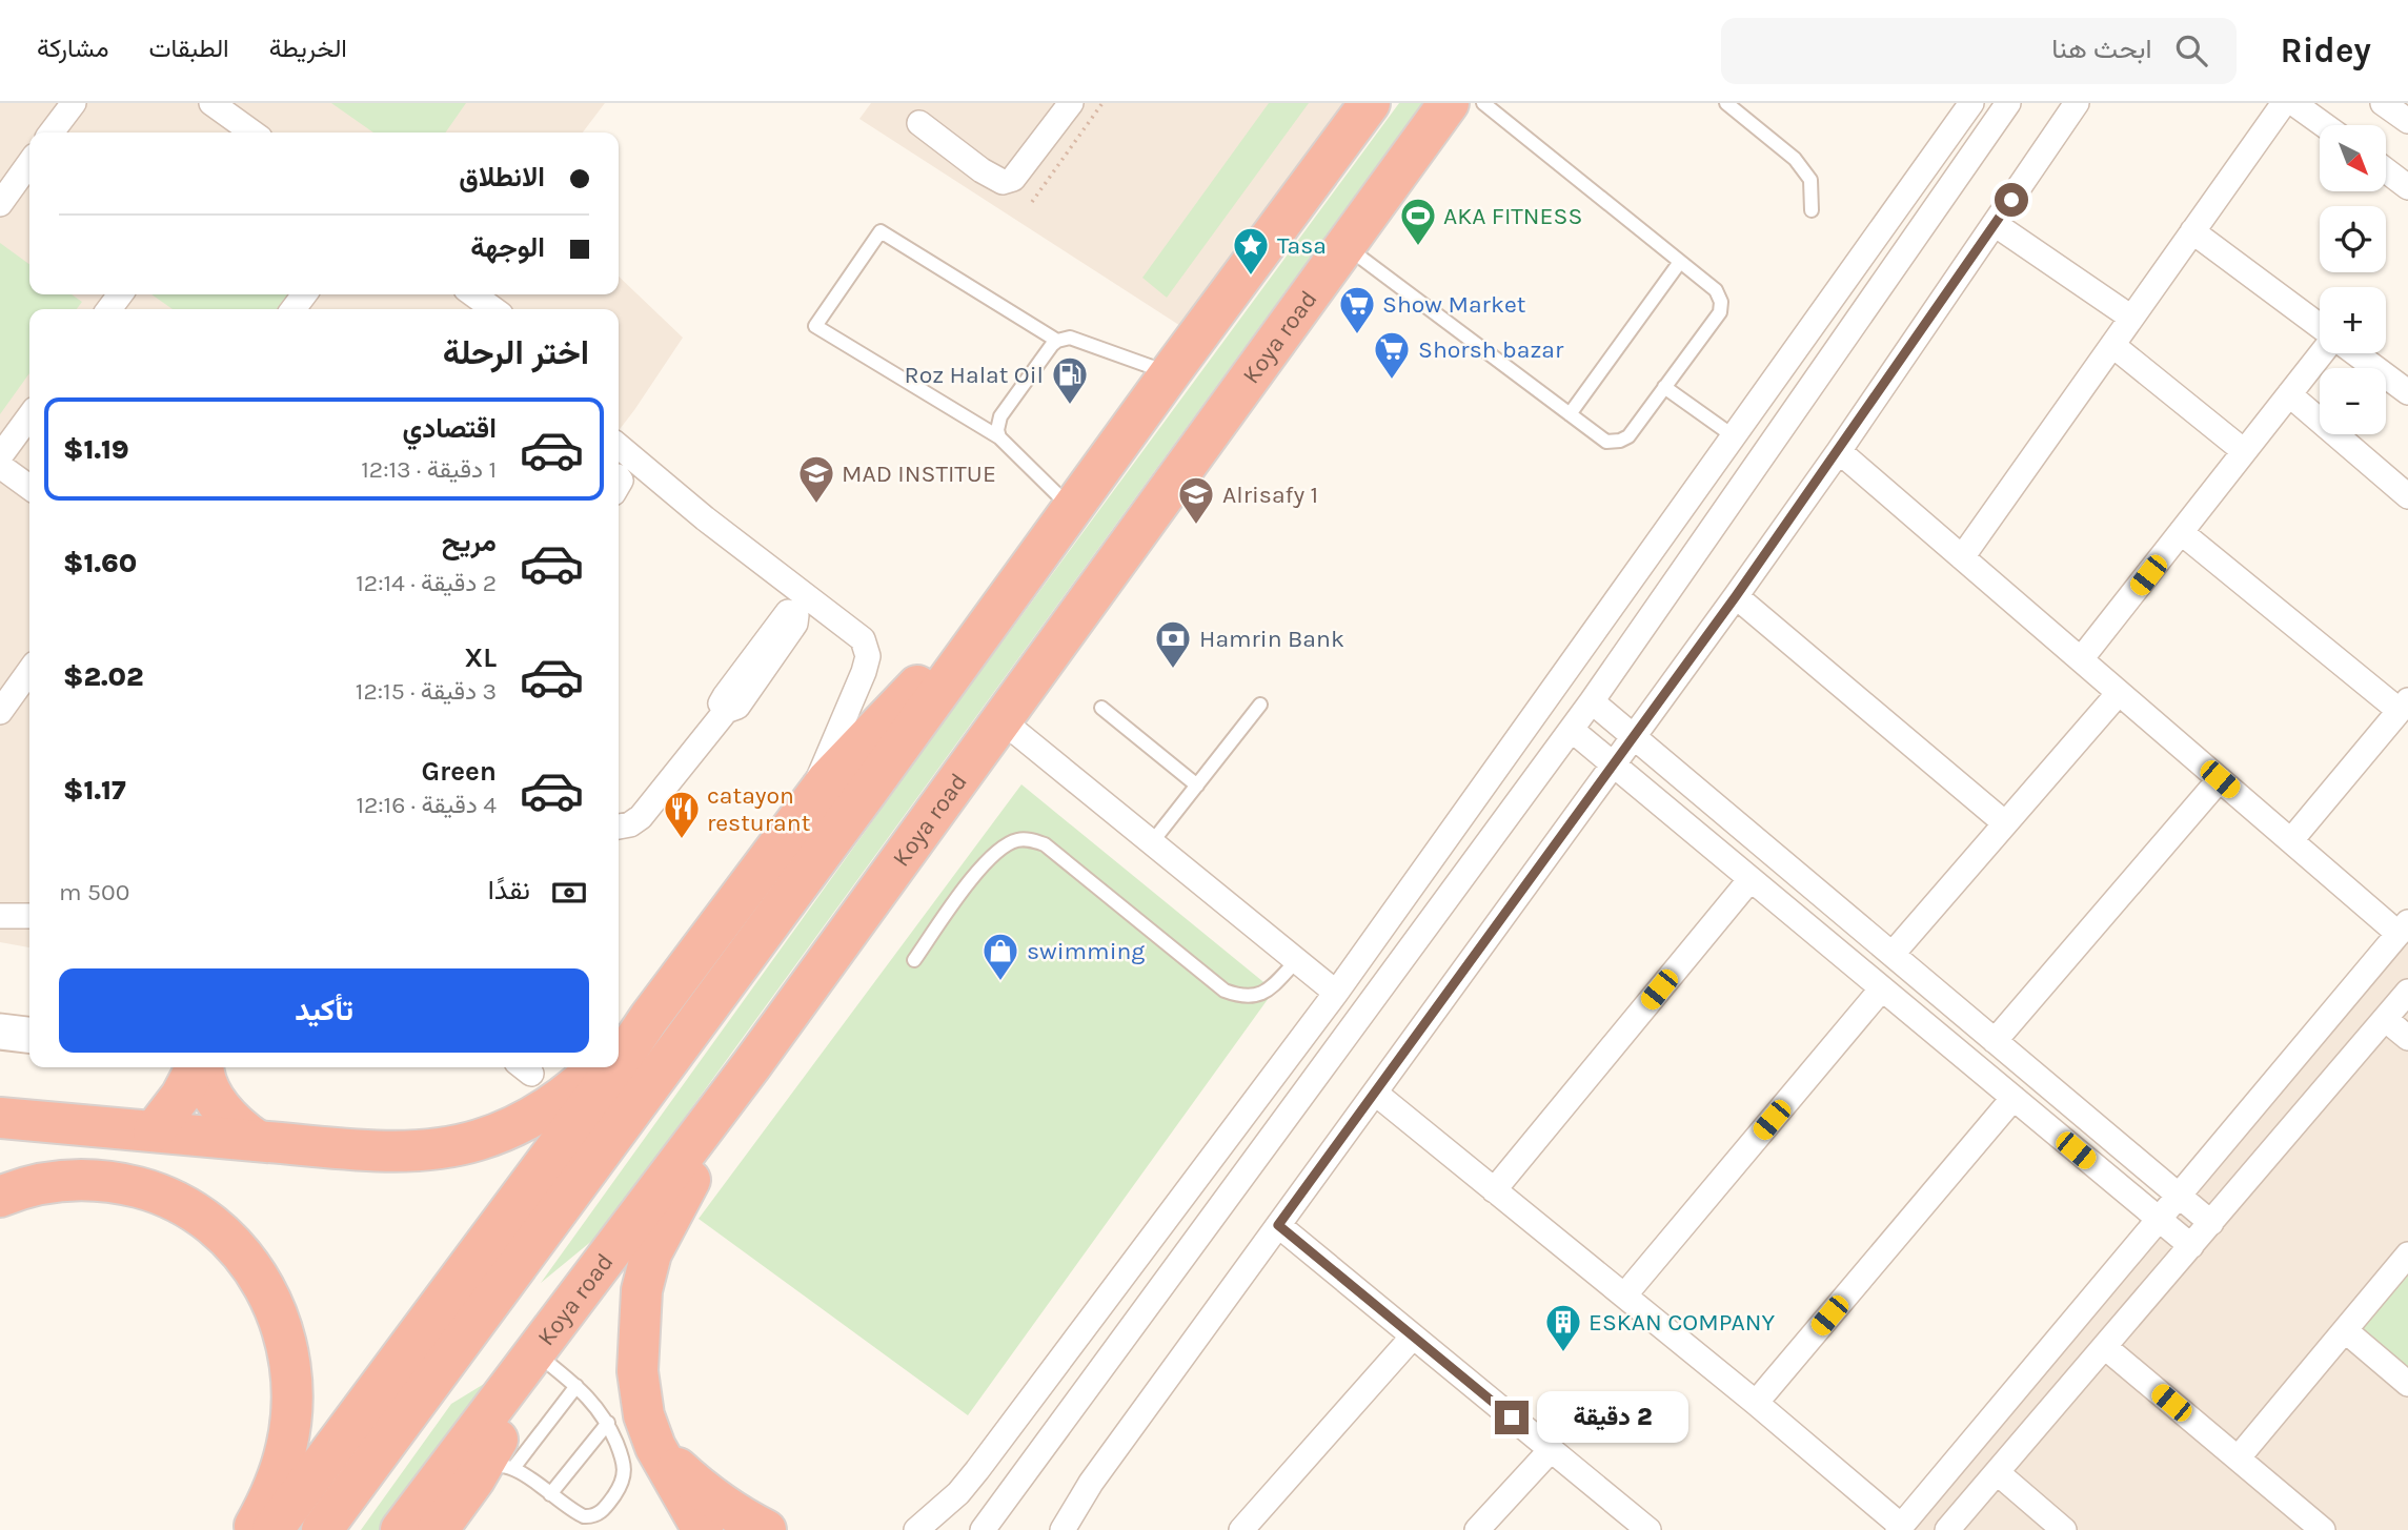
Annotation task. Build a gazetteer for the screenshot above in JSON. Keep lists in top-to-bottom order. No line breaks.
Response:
{"streets":{"highway":["Koya road"]},"places":{"sports":["AKA FITNESS"],"place":["Tasa"],"supermarket":["Show Market","Shorsh bazar"],"fuel station":["Roz Halat Oil"],"school or university":["MAD INSTITUE","Alrisafy 1"],"bank":["Hamrin Bank"],"restaurant":["catayon resturant"],"shop":["swimming"],"building":["ESKAN COMPANY"]},"north":"bottom right","page":{"header":"Ridey","search":"ابحث هنا","nav":["الخريطة","الطبقات","مشاركة"],"map_buttons":["+","−"],"banner":["الانطلاق","الوجهة"],"heading":"اختر الرحلة","list":[{"name":"اقتصادي","note":"1 دقيقة · 12:13","value":"$1.19"},{"name":"مريح","note":"2 دقيقة · 12:14","value":"$1.60"},{"name":"XL","note":"3 دقيقة · 12:15","value":"$2.02"},{"name":"Green","note":"4 دقيقة · 12:16","value":"$1.17"}],"pay":["نقدًا","500 m"],"buttons":"تأكيد","bubble":"2 دقيقة"}}
